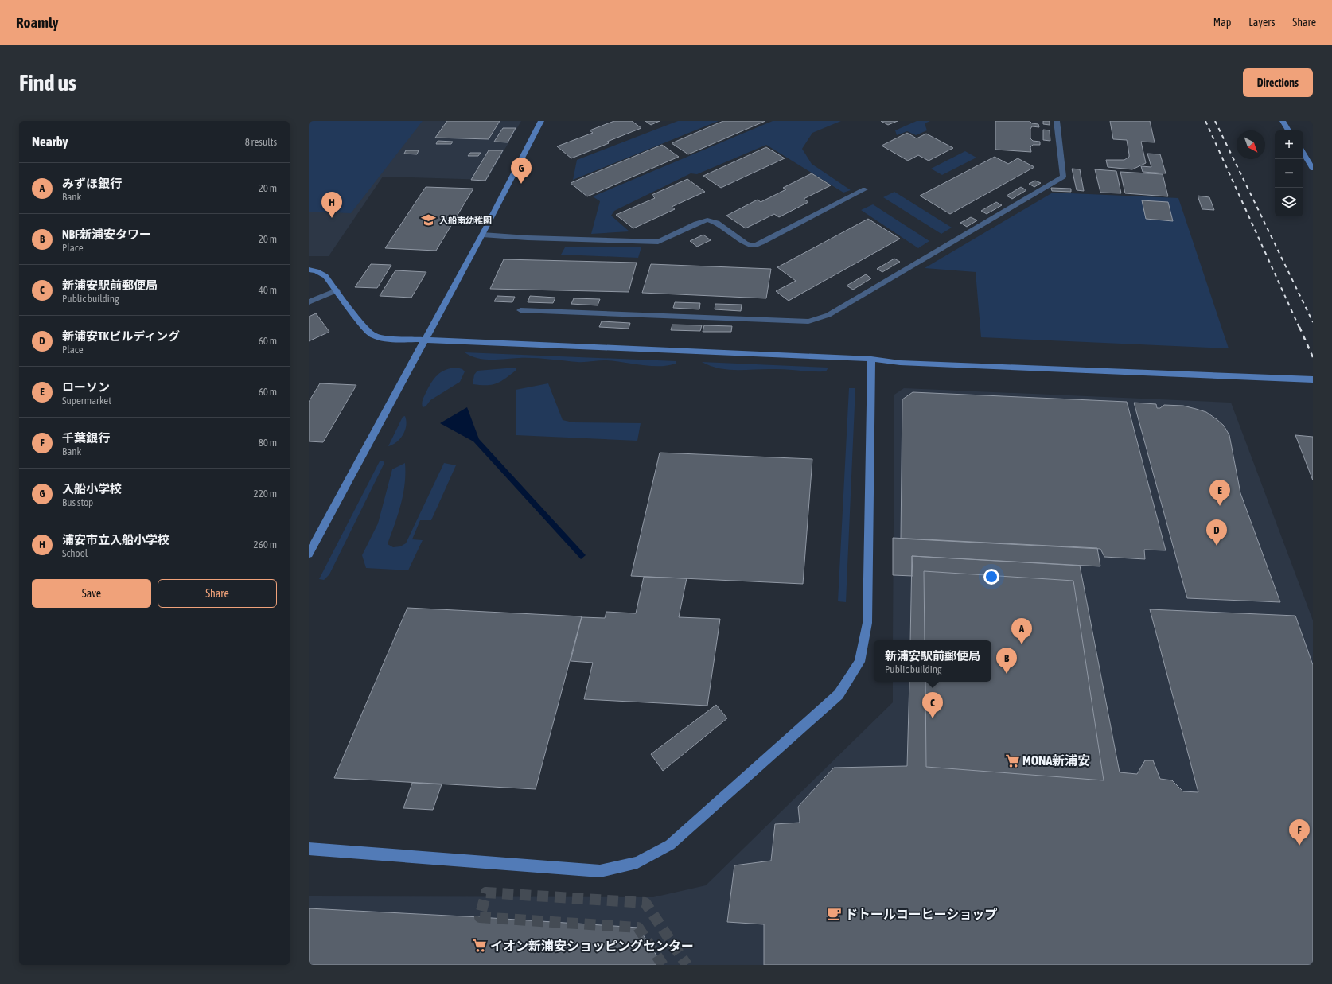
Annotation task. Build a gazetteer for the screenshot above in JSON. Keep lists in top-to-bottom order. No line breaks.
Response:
{"places":{"school or university":["入船南幼稚園"],"supermarket":["MONA新浦安","イオン新浦安ショッピングセンター"],"cafe":["ドトールコーヒーショップ"]},"north":"bottom right","page":{"header":"Roamly","nav":["Map","Layers","Share"],"buttons":["Directions",["Save","Share"]],"title":"Find us","heading":["Nearby","8 results"],"map_buttons":["+","−"],"pins":["G","H","E","D","A","B","C","F"],"list":[{"mark":"A","name":"みずほ銀行","note":"Bank","value":"20 m"},{"mark":"B","name":"NBF新浦安タワー","note":"Place","value":"20 m"},{"mark":"C","name":"新浦安駅前郵便局","note":"Public building","value":"40 m"},{"mark":"D","name":"新浦安TKビルディング","note":"Place","value":"60 m"},{"mark":"E","name":"ローソン","note":"Supermarket","value":"60 m"},{"mark":"F","name":"千葉銀行","note":"Bank","value":"80 m"},{"mark":"G","name":"入船小学校","note":"Bus stop","value":"220 m"},{"mark":"H","name":"浦安市立入船小学校","note":"School","value":"260 m"}],"popup":["新浦安駅前郵便局","Public building"]}}
